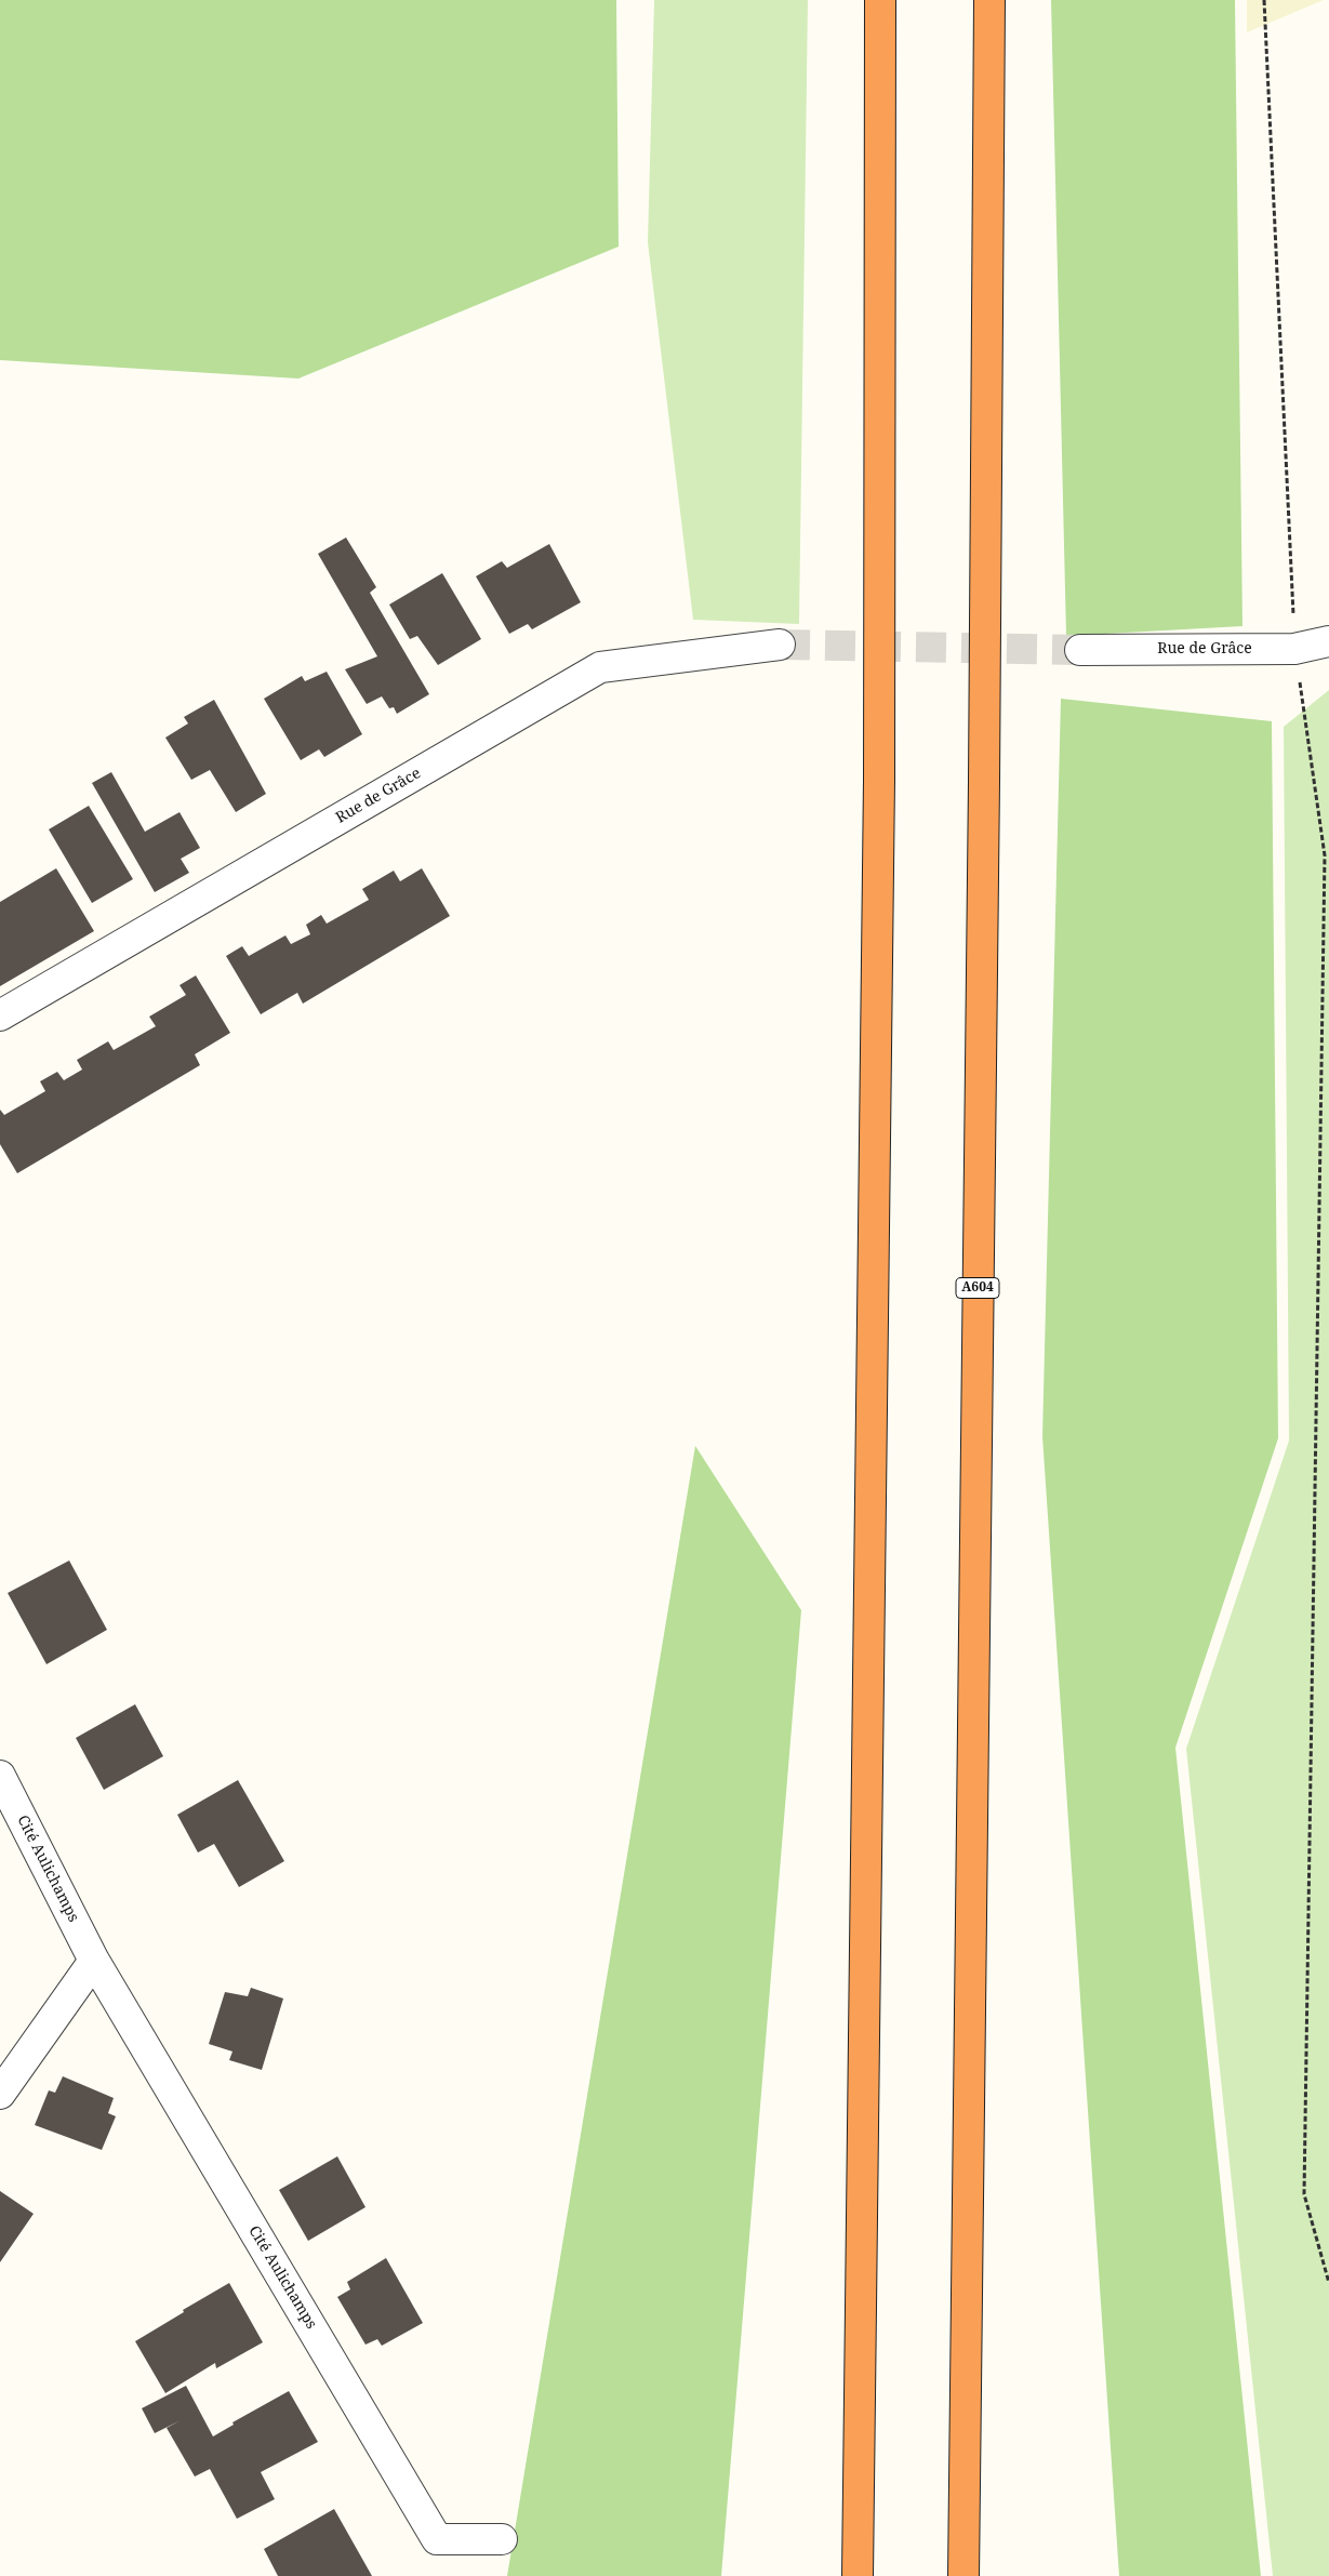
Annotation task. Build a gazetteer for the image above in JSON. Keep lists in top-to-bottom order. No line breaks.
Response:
{"streets":{"highway":["A604"],"street":["Rue de Grâce","Cité Aulichamps"]}}
